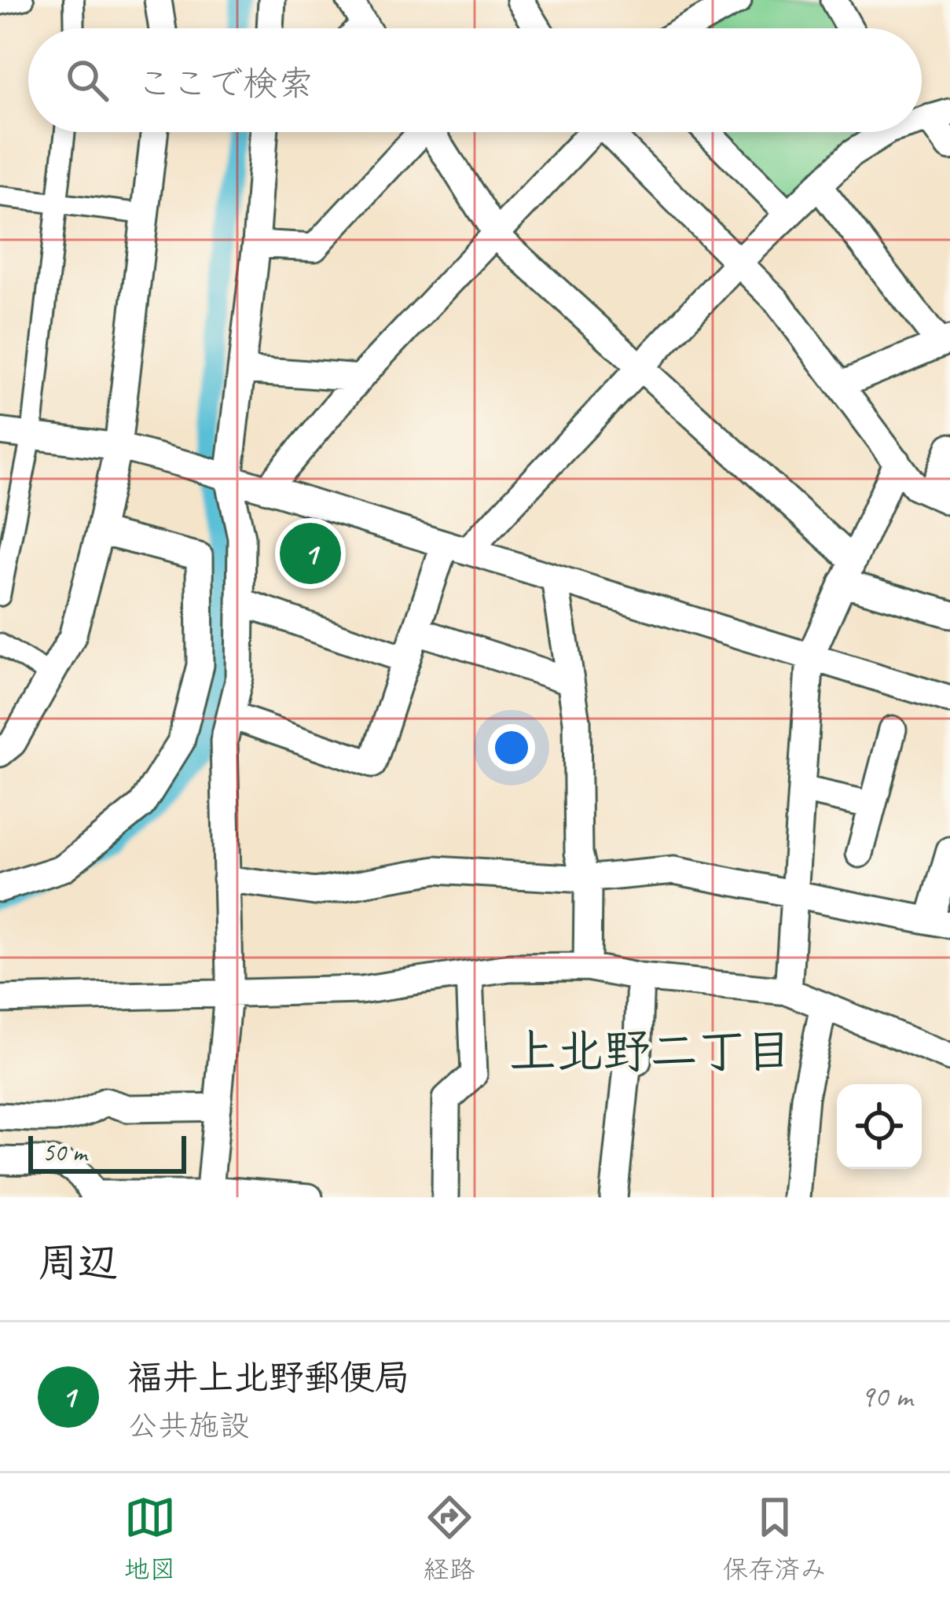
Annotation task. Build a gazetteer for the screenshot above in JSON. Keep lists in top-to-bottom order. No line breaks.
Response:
{"districts":["上北野二丁目"],"scale_bar":"50 m","page":{"search":"ここで検索","pins":"1","scale":"50 m","heading":"周辺","list":[{"mark":"1","name":"福井上北野郵便局","note":"公共施設","value":"90 m"}],"nav":["地図","経路","保存済み"]}}
